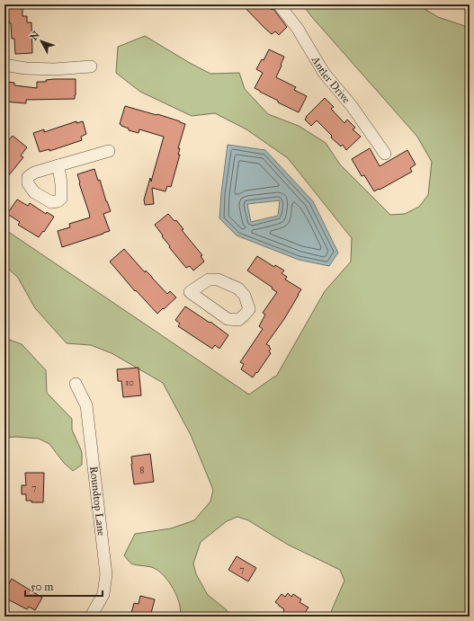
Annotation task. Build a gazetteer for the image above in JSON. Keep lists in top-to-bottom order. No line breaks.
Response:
{"streets":{"street":["Antler Drive","Roundtop Lane"]},"house_numbers":["10","8","7","7"],"scale_bar":"50 m","north":"top left"}
